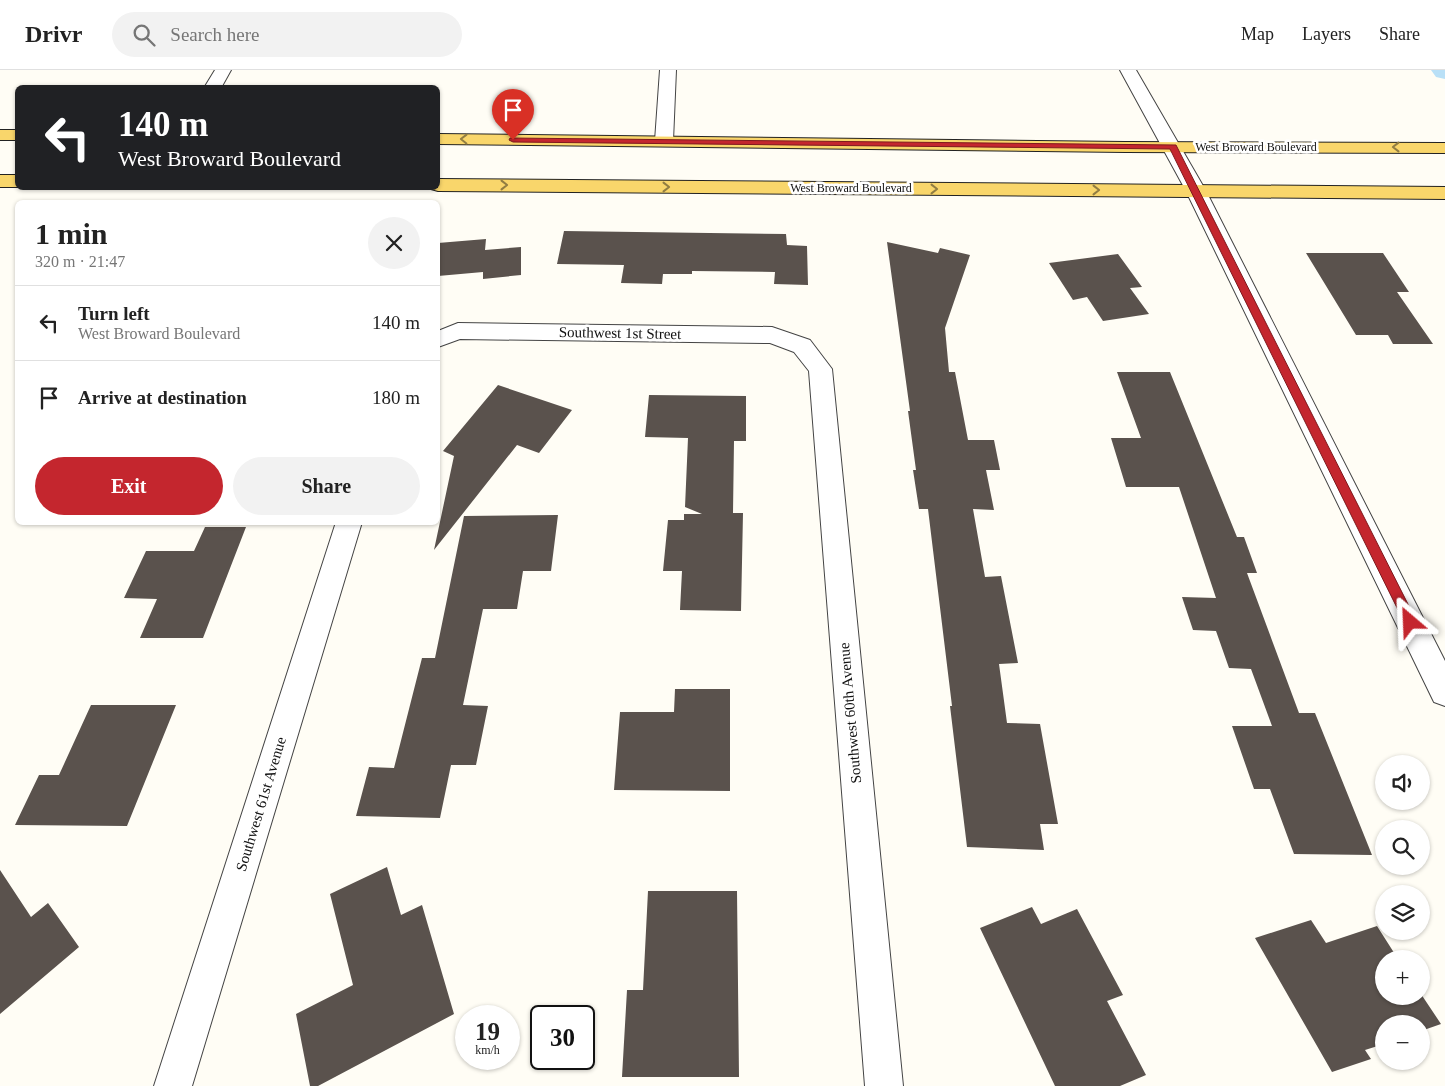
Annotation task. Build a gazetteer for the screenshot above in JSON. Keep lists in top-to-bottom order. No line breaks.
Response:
{"streets":{"main road":["West Broward Boulevard"],"street":["Southwest 1st Street","Southwest 60th Avenue","Southwest 61st Avenue"]},"crossings":[["Southwest 1st Street","Southwest 60th Avenue"]],"page":{"header":"Drivr","search":"Search here","nav":["Map","Layers","Share"],"turn":["140 m","West Broward Boulevard"],"heading":["1 min","320 m · 21:47"],"list":[{"name":"Turn left","note":"West Broward Boulevard","value":"140 m"},{"name":"Arrive at destination","value":"180 m"}],"buttons":["Exit","Share"],"map_buttons":["+","−"],"speed":"19 km/h","limit":"30"}}
